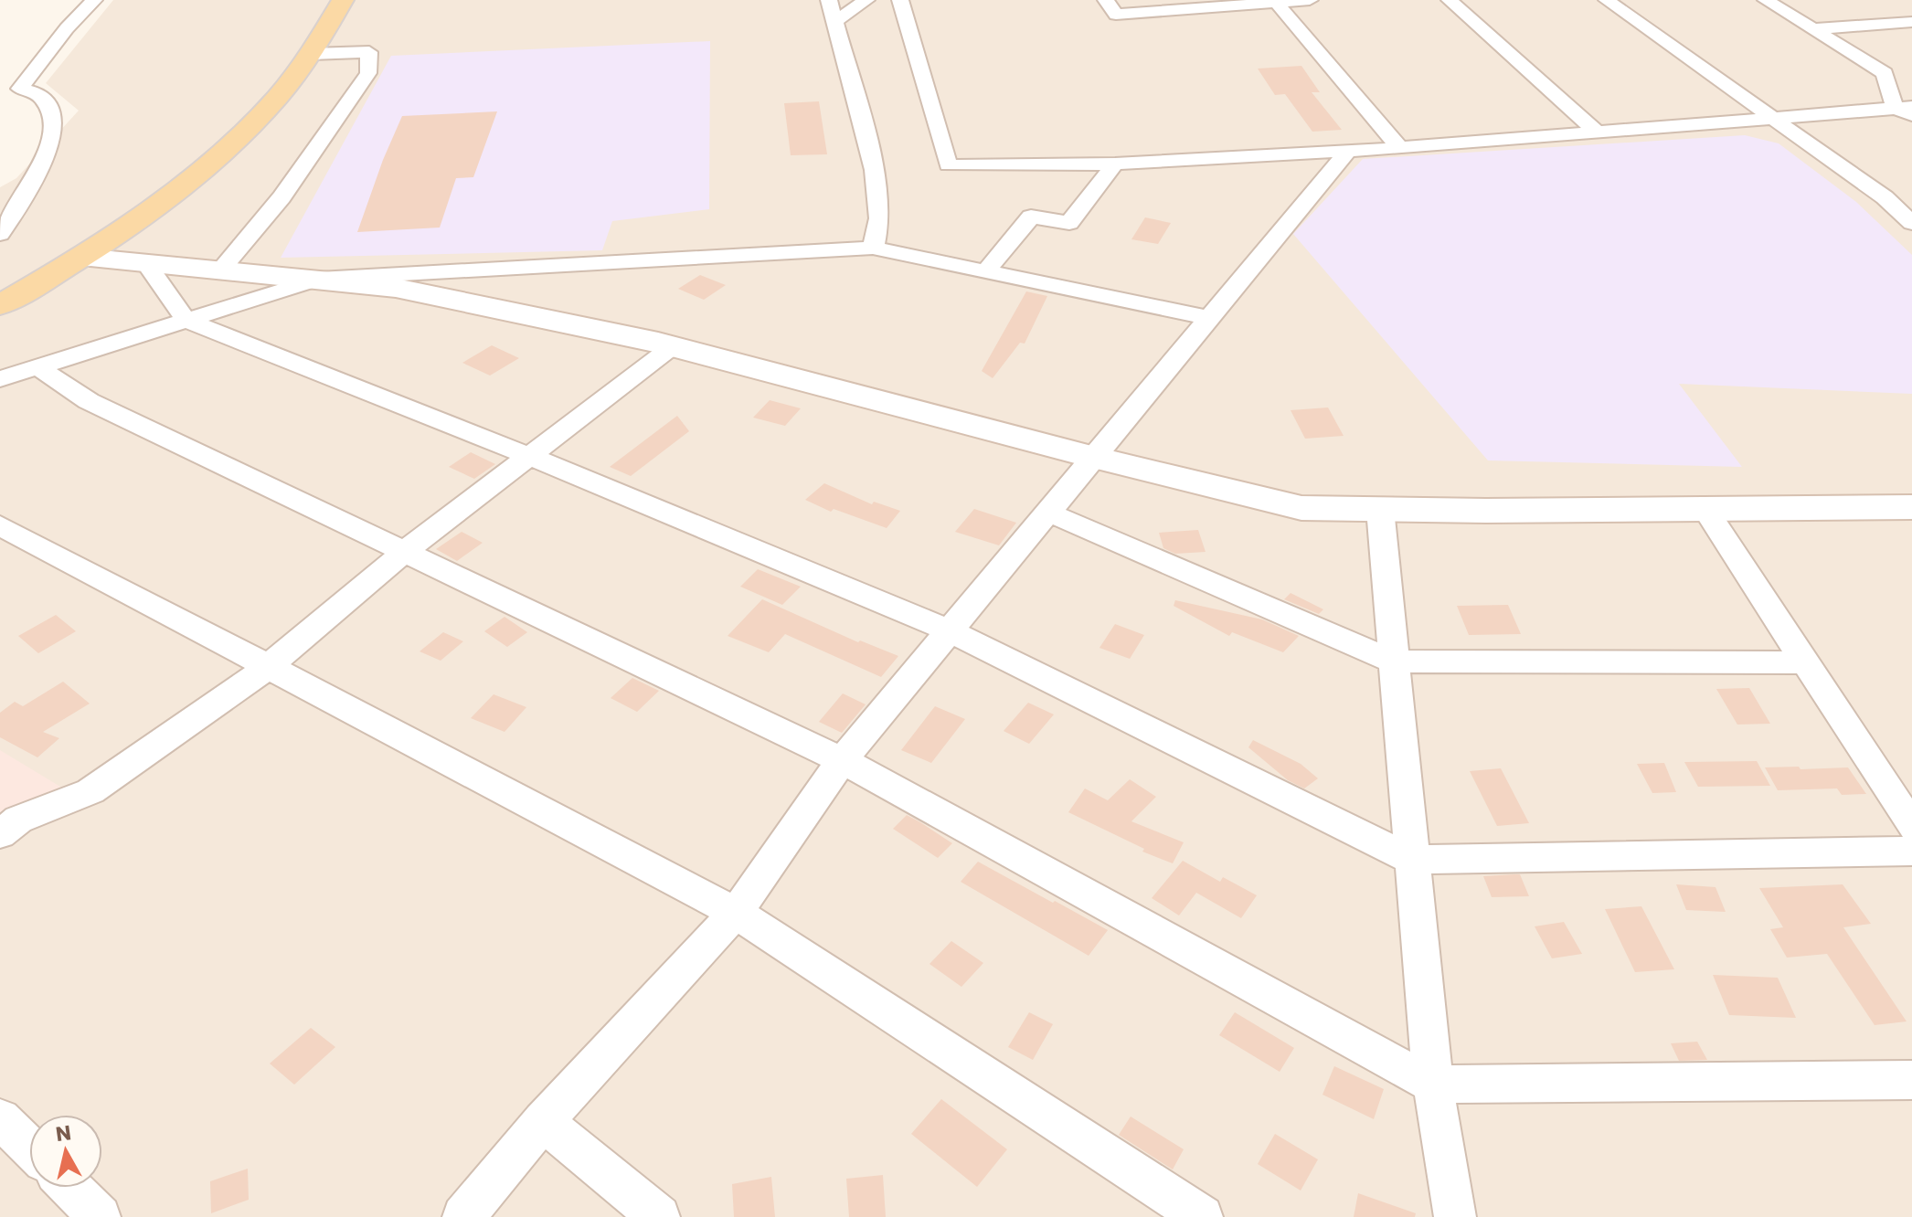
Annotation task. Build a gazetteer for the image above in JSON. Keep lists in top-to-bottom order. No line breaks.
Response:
{"north":"top"}
